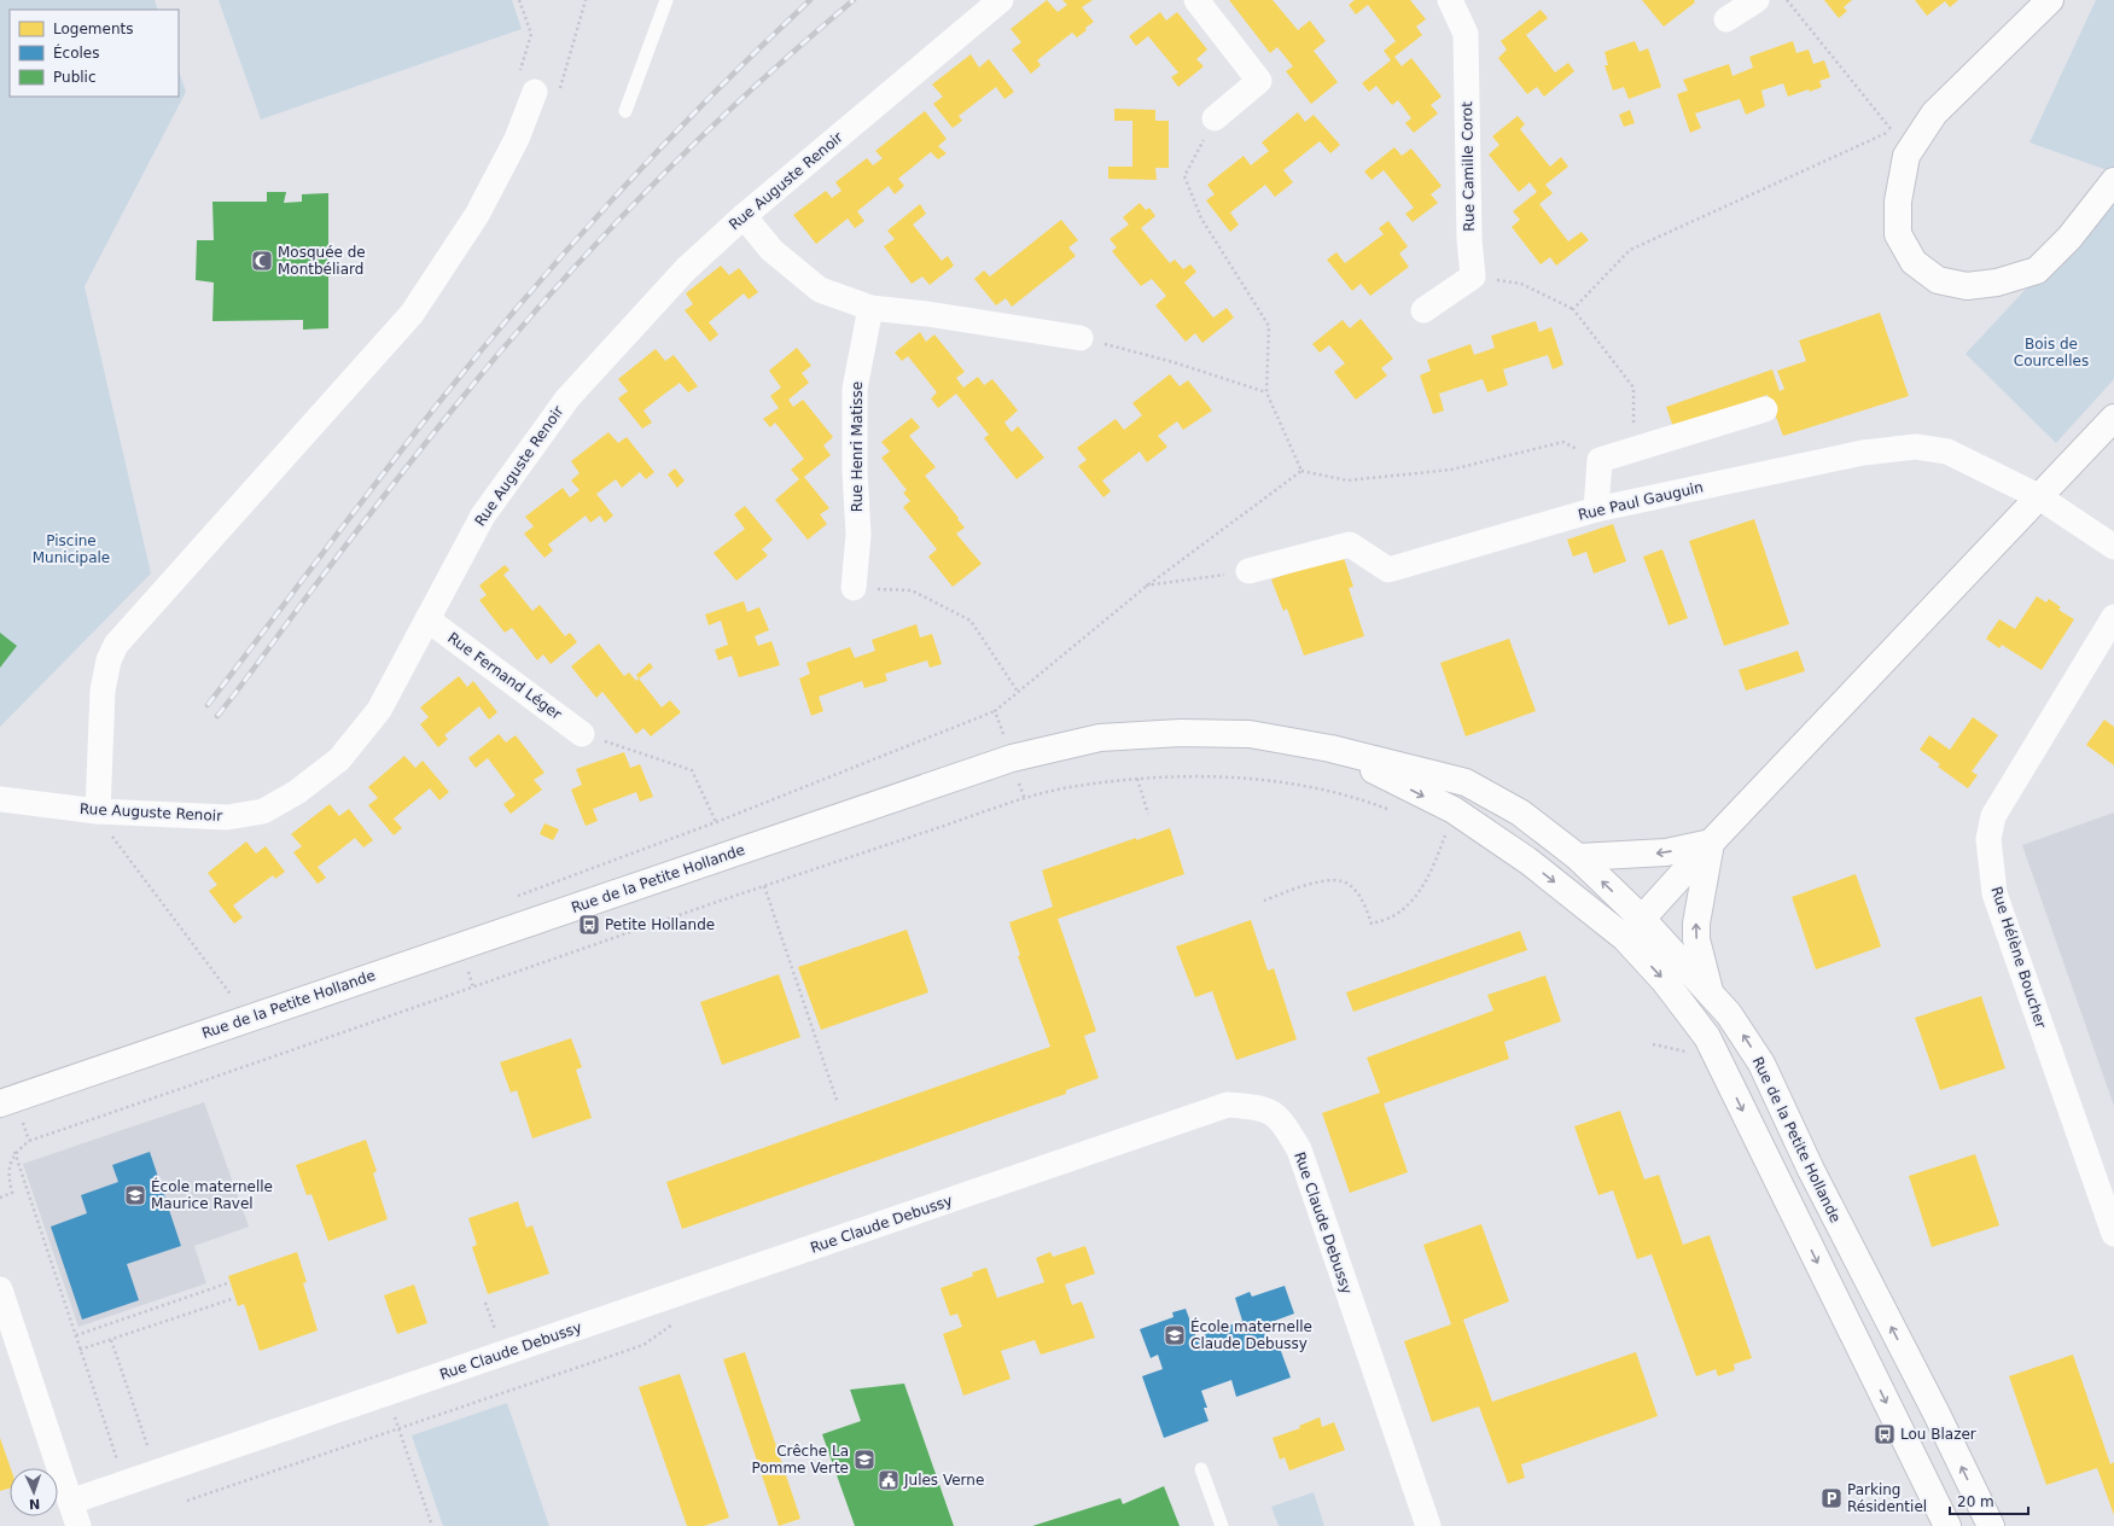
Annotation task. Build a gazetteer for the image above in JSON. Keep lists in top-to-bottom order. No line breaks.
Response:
{"streets":{"street":["Rue Camille Corot","Rue Auguste Renoir","Rue Henri Matisse","Rue Paul Gauguin","Rue Fernand Léger","Rue de la Petite Hollande","Rue Hélène Boucher","Rue Claude Debussy"]},"crossings":[["Rue Auguste Renoir","Rue Fernand Léger"]],"parks":["Bois de Courcelles","Piscine Municipale"],"places":{"mosque":["Mosquée de Montbéliard"],"bus stop":["Petite Hollande","Lou Blazer"],"school or university":["École maternelle Maurice Ravel","École maternelle Claude Debussy","Crêche La Pomme Verte"],"public building":["Jules Verne"],"parking":["Parking Résidentiel"]},"legend":["Logements","Écoles","Public"],"scale_bar":"20 m","north":"bottom"}
